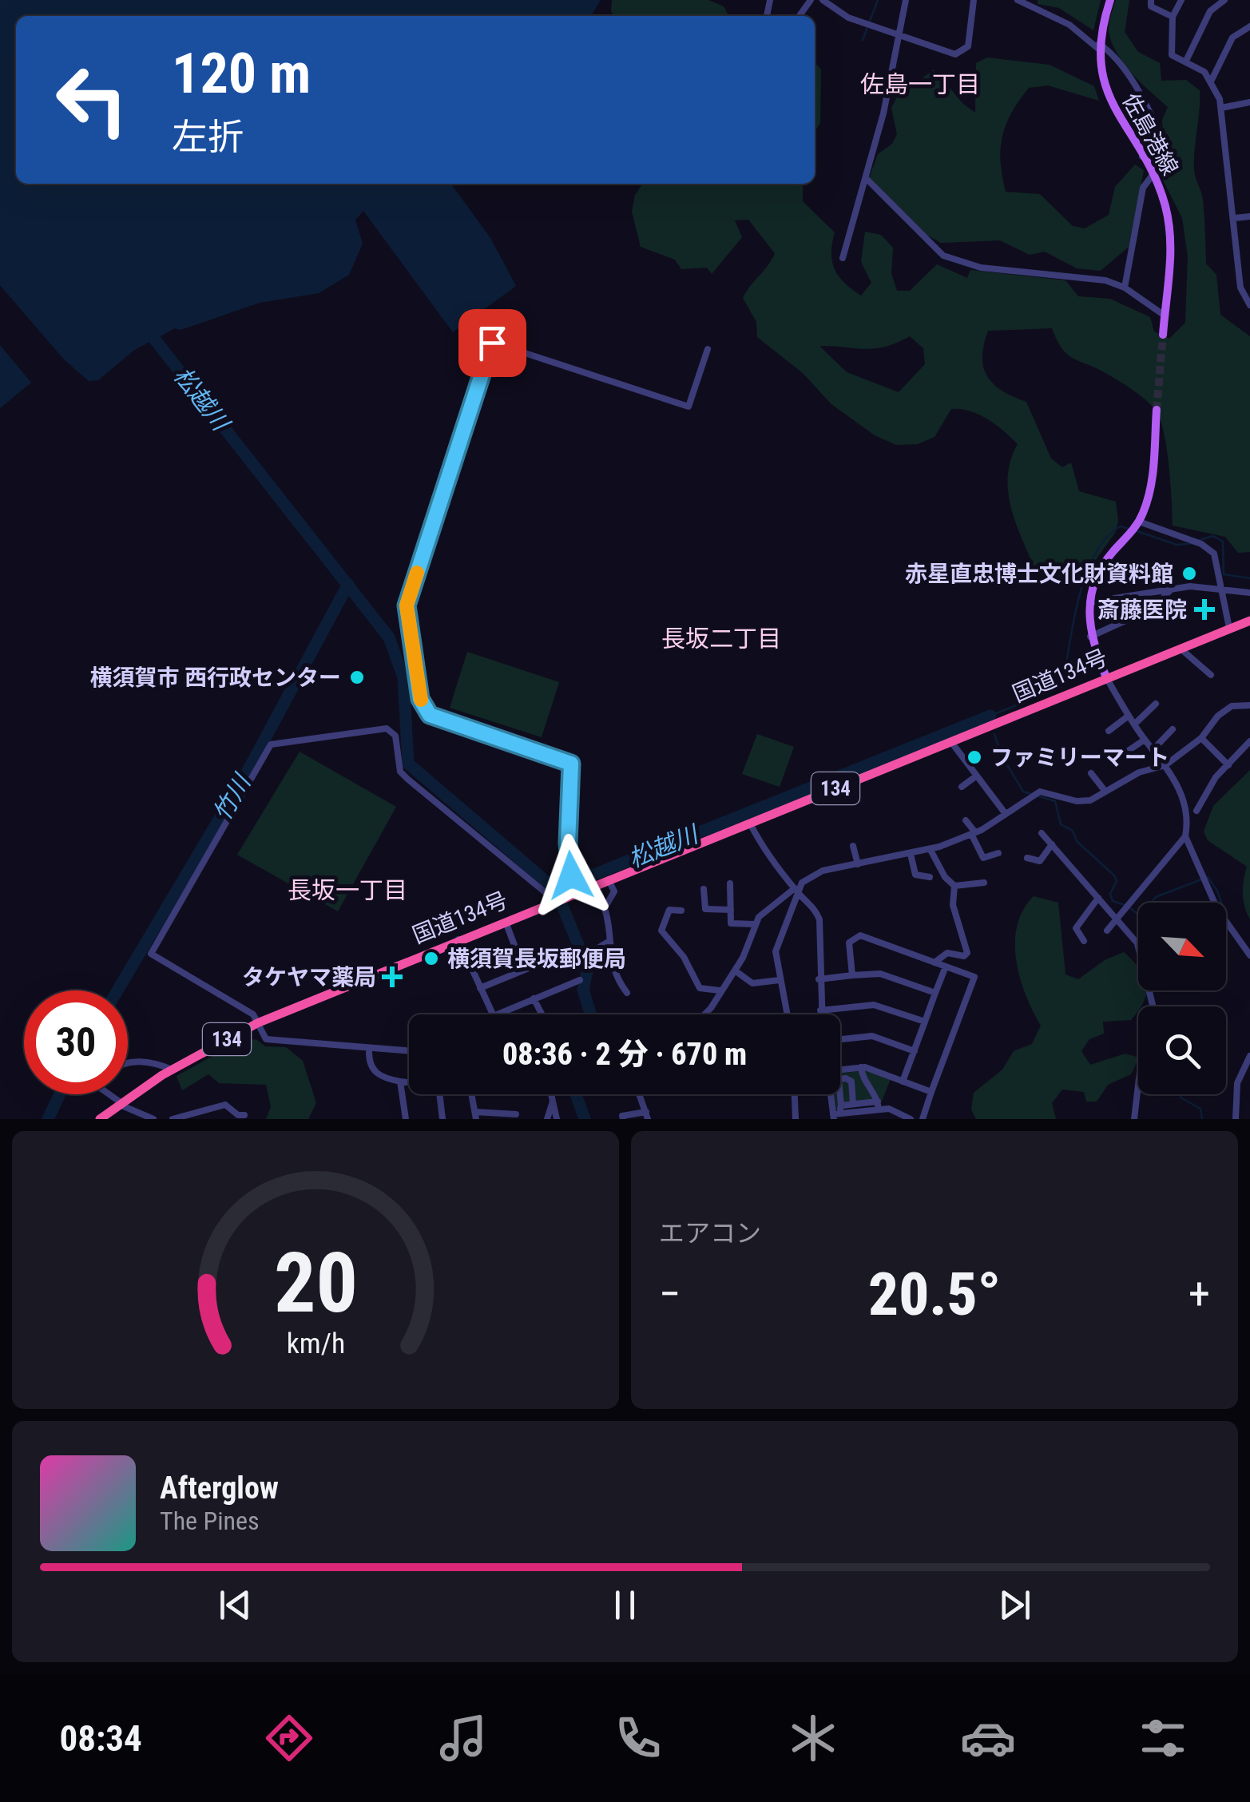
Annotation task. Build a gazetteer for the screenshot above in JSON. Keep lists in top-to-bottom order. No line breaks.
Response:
{"streets":{"highway":["国道134号","134"],"main road":["佐島港線"]},"districts":["佐島一丁目","長坂二丁目","長坂一丁目"],"water":["松越川","竹川"],"places":{"other":["赤星直忠博士文化財資料館","横須賀市 西行政センター","ファミリーマート","横須賀長坂郵便局"],"health":["斎藤医院","タケヤマ薬局"]},"north":"bottom right","page":{"turn":["120 m","左折"],"limit":"30","trip":"08:36 · 2 分 · 670 m","tile":"エアコン","heat":["−","20.5°","+"],"song":["Afterglow","The Pines"],"tabs":"08:34","gauge":["20","km/h"]}}
